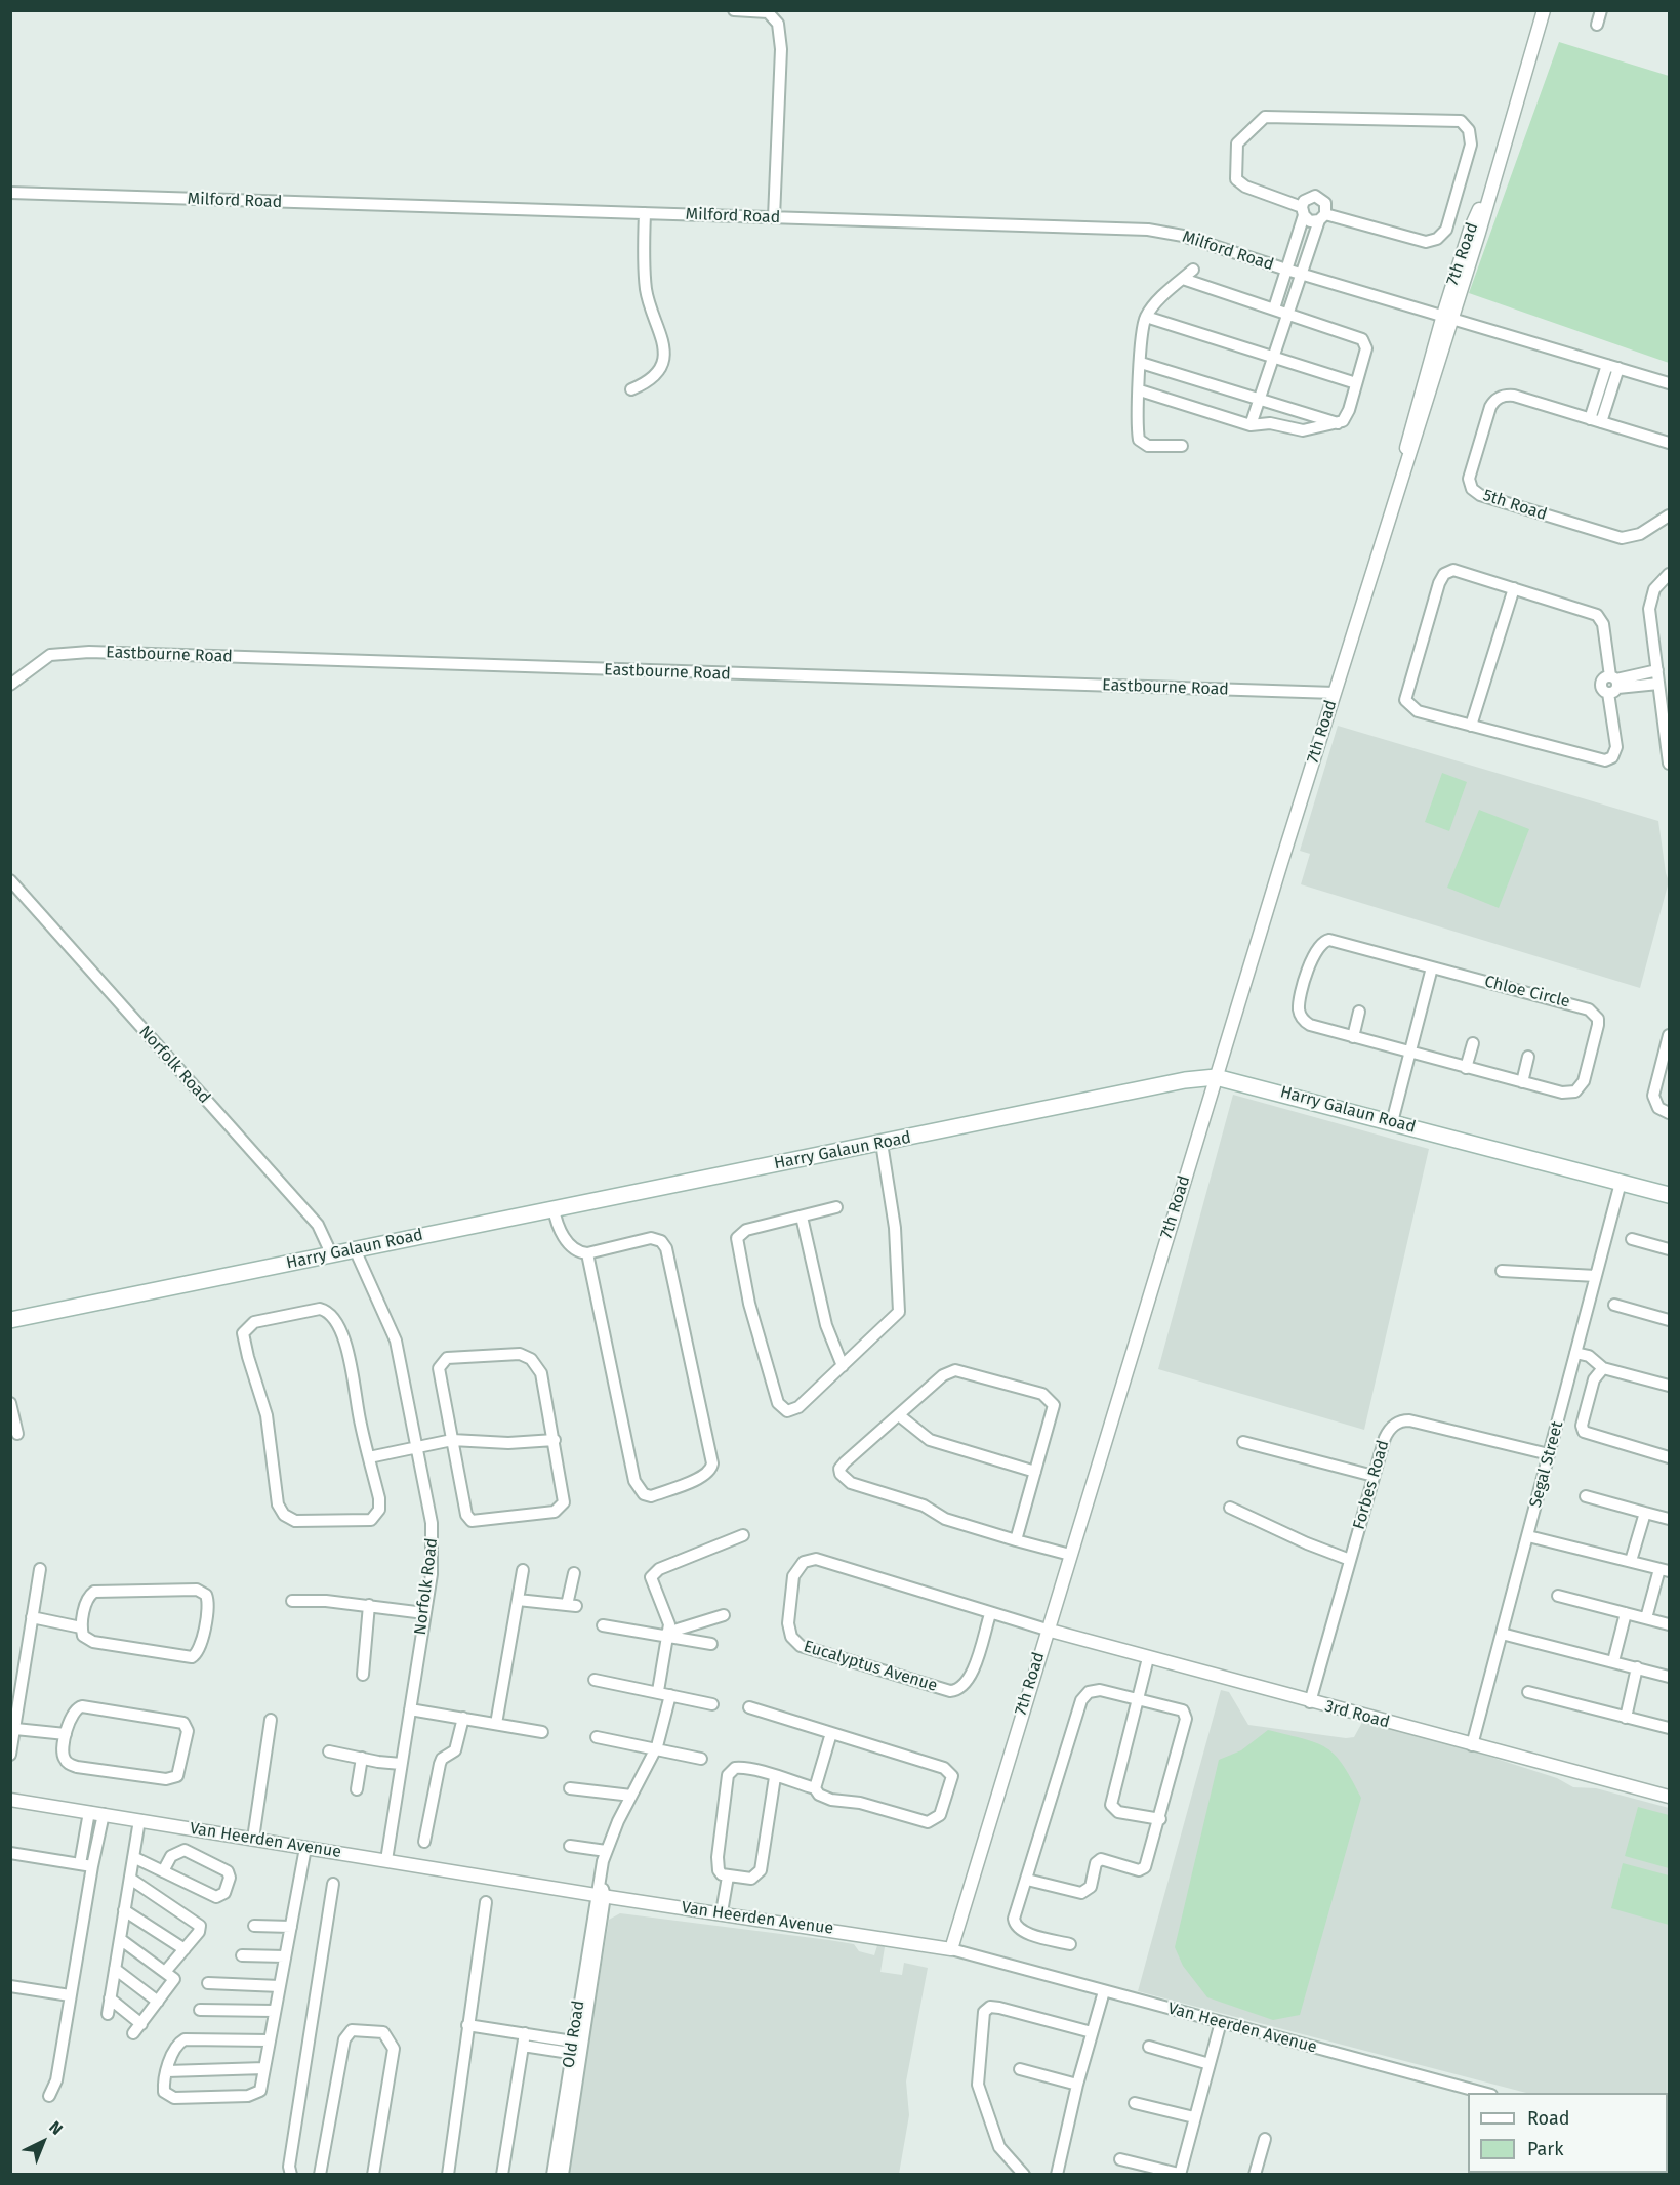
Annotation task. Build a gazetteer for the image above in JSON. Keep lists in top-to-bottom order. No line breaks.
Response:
{"streets":{"main road":["Harry Galaun Road"],"street":["Milford Road","7th Road","5th Road","Eastbourne Road","Chloe Circle","Norfolk Road","Segal Street","Forbes Road","Eucalyptus Avenue","3rd Road","Van Heerden Avenue","Old Road"]},"crossings":[["Milford Road","7th Road"],["7th Road","Eastbourne Road"],["7th Road","Harry Galaun Road"],["7th Road","Eucalyptus Avenue"],["7th Road","3rd Road"],["7th Road","Van Heerden Avenue"],["Norfolk Road","Harry Galaun Road"],["Norfolk Road","Van Heerden Avenue"],["Harry Galaun Road","Segal Street"],["Segal Street","Forbes Road"],["Segal Street","3rd Road"],["Forbes Road","3rd Road"],["Eucalyptus Avenue","3rd Road"],["Van Heerden Avenue","Old Road"]],"legend":["Road","Park"],"north":"top right"}
